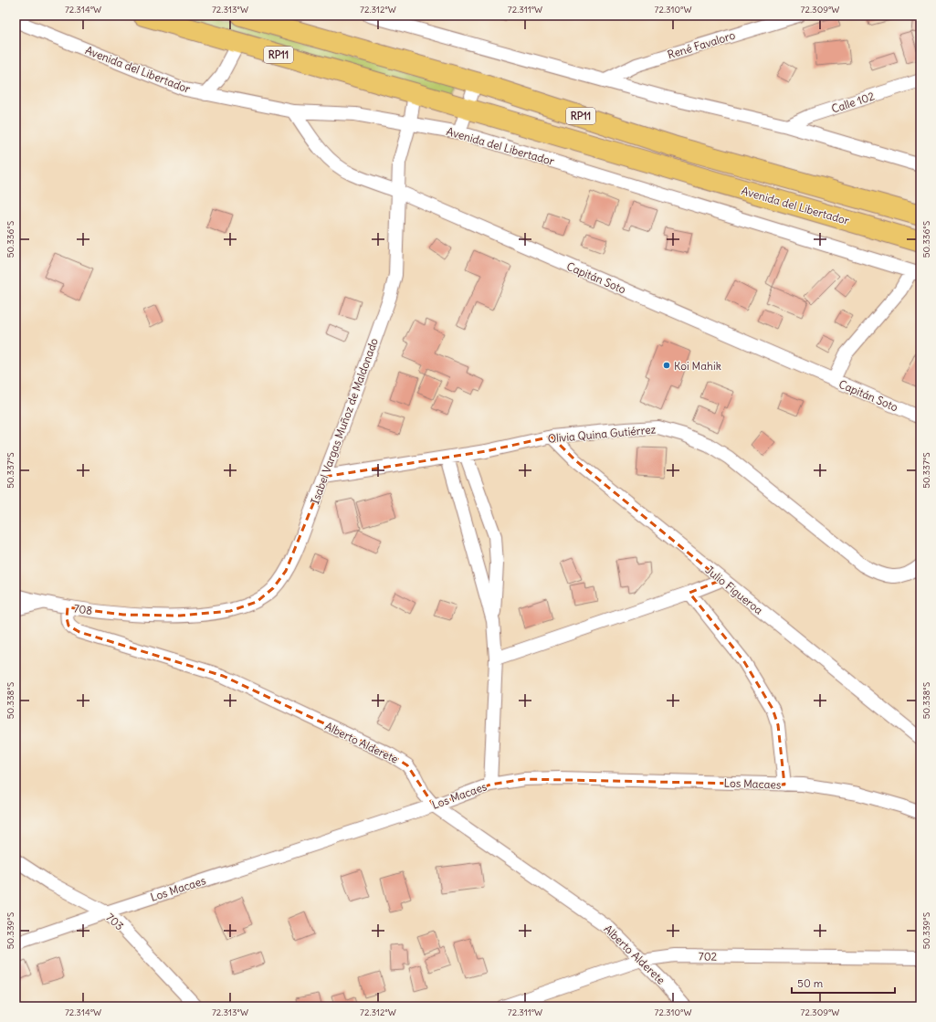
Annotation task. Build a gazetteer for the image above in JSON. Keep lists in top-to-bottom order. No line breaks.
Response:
{"streets":{"main road":["RP11","Avenida del Libertador"],"street":["René Favaloro","Calle 102","Capitán Soto","Isabel Vargas Muñoz de Maldonado","Olivia Quina Gutiérrez","Julio Figueroa","708","Alberto Alderete","Los Macaes","703","702"]},"crossings":[["Avenida del Libertador","Capitán Soto"],["Avenida del Libertador","Isabel Vargas Muñoz de Maldonado"],["Capitán Soto","Isabel Vargas Muñoz de Maldonado"],["Isabel Vargas Muñoz de Maldonado","Olivia Quina Gutiérrez"],["Isabel Vargas Muñoz de Maldonado","708"],["Olivia Quina Gutiérrez","Julio Figueroa"],["708","Alberto Alderete"],["Alberto Alderete","Los Macaes"],["Alberto Alderete","702"],["Los Macaes","703"]],"places":["Koi Mahik"],"scale_bar":"50 m","coordinates":["72.314°W","72.313°W","72.312°W","72.311°W","72.310°W","72.309°W","50.336°S","50.337°S","50.338°S","50.339°S"]}
